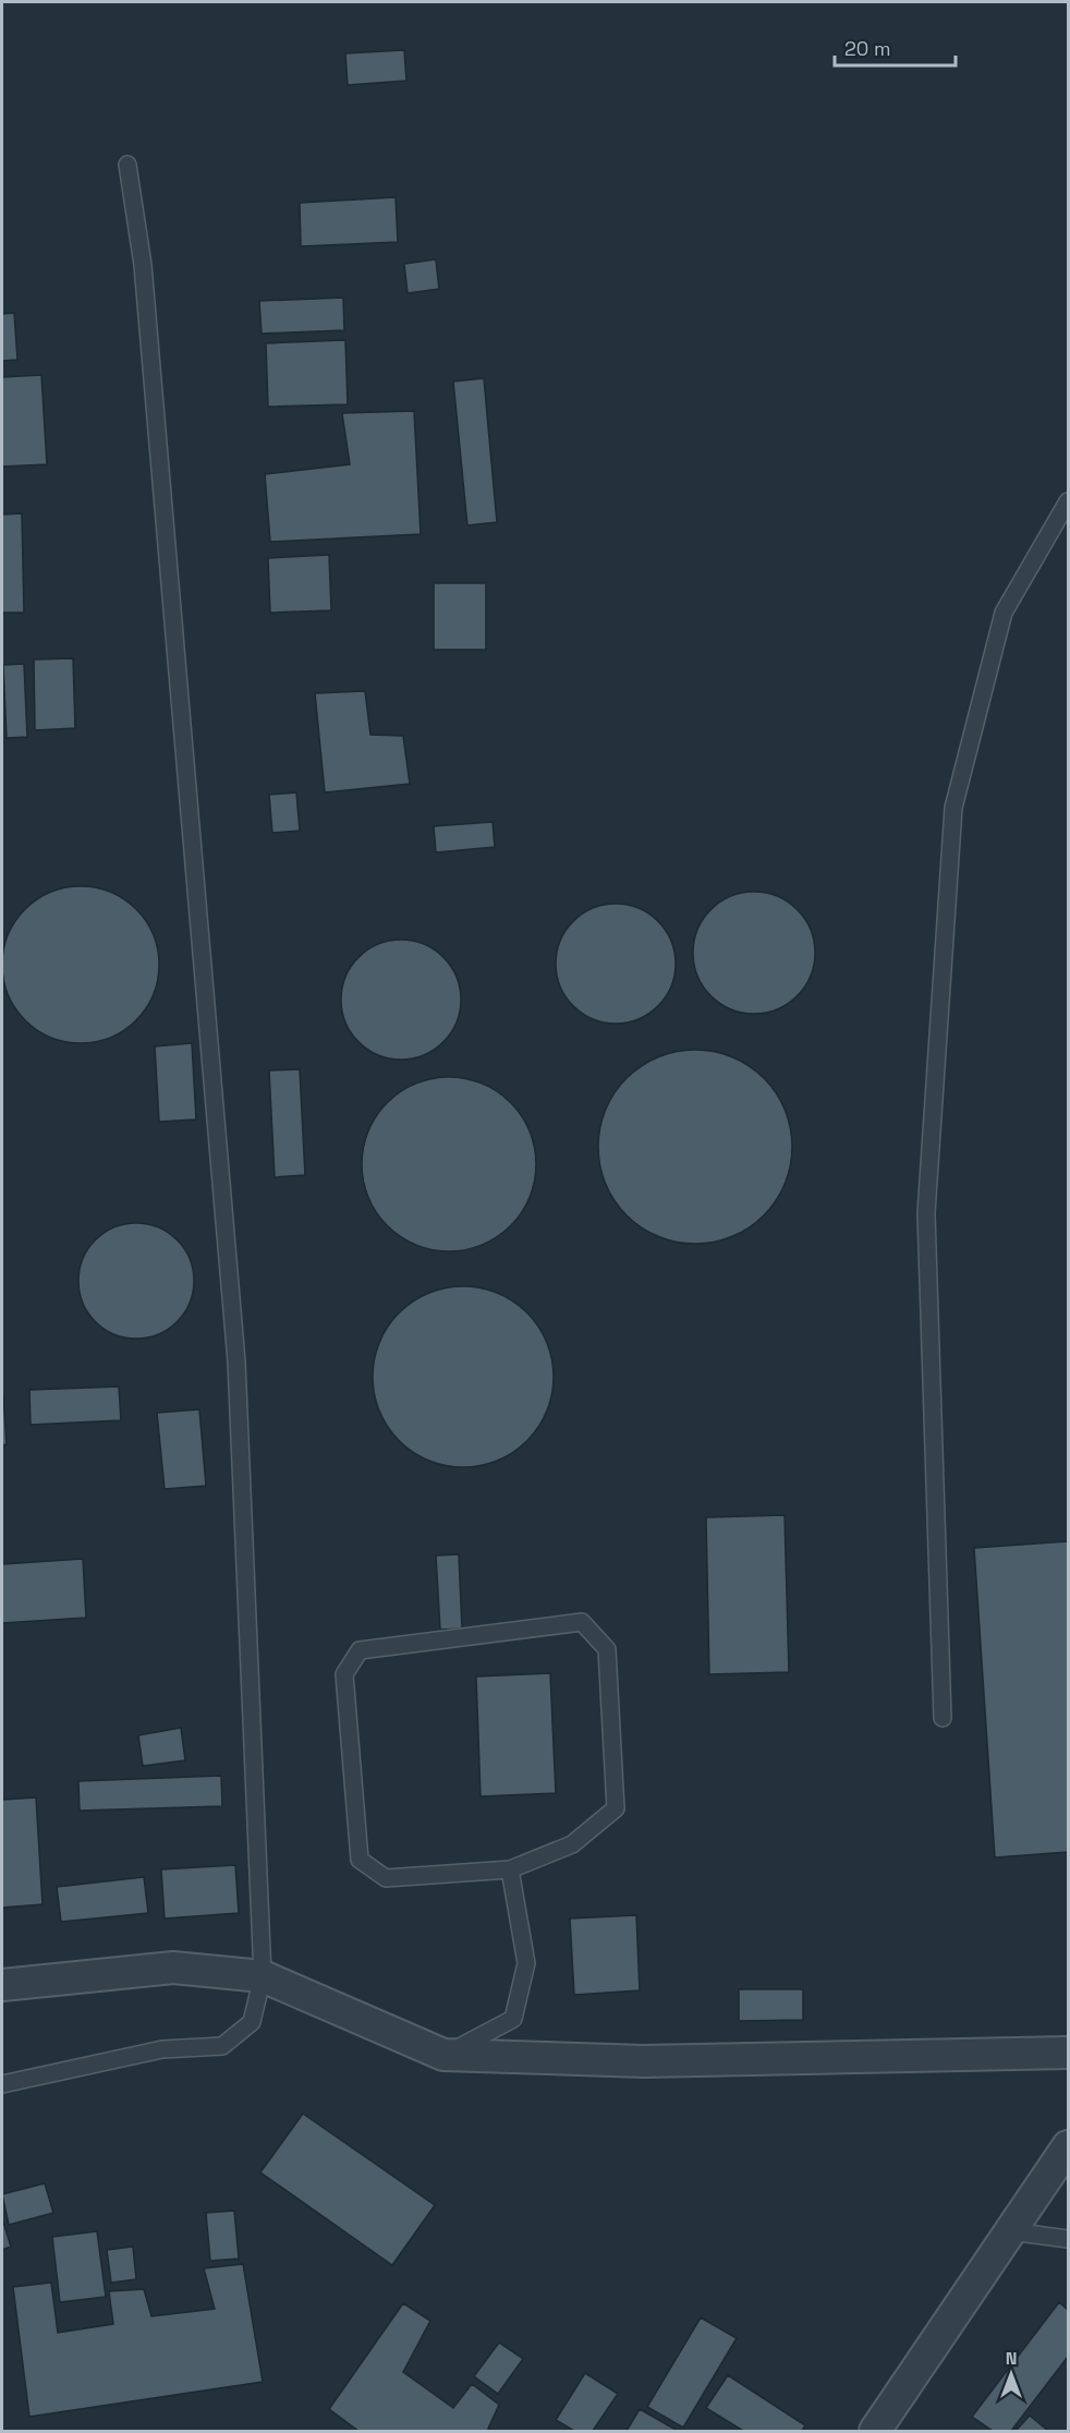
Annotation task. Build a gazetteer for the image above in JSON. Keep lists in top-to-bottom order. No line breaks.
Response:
{"scale_bar":"20 m","north":"top"}
